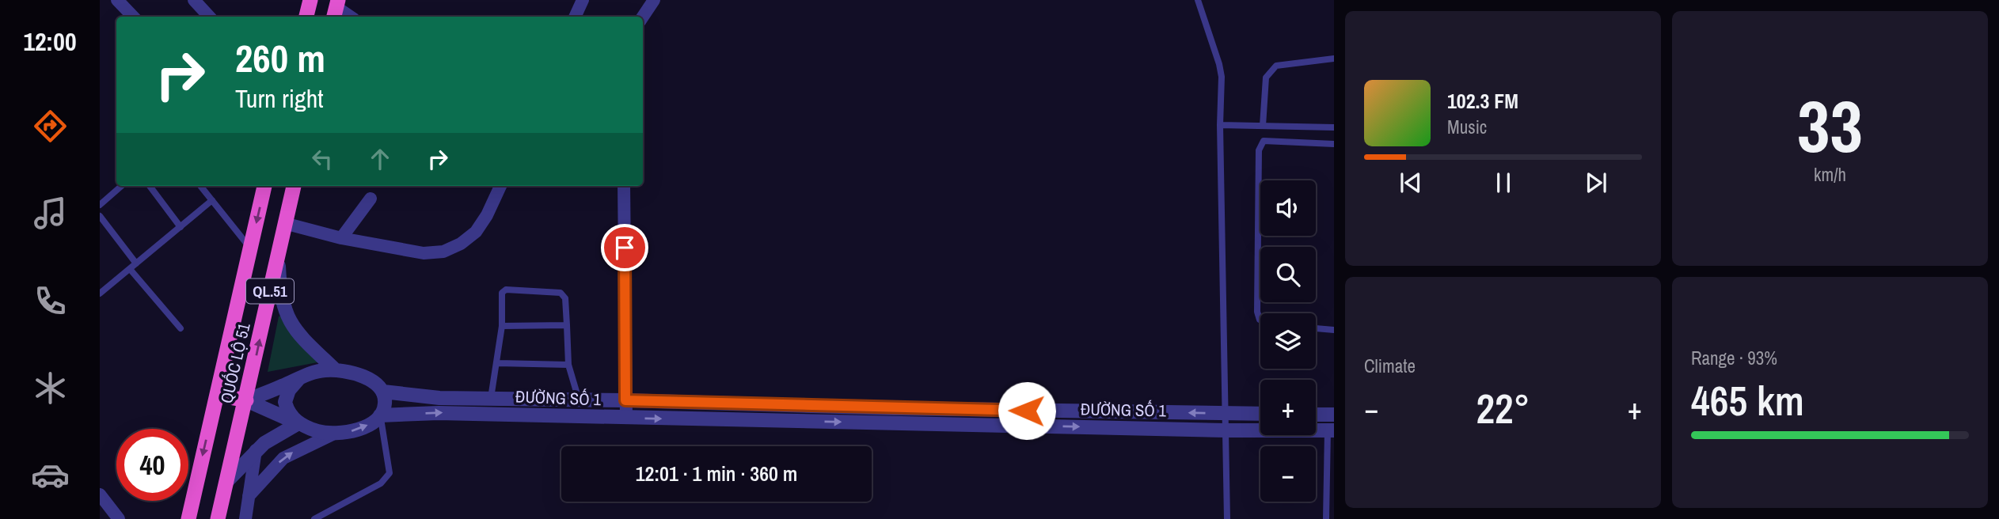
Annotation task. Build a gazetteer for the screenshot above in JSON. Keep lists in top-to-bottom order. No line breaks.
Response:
{"streets":{"highway":["QL.51","QUỐC LỘ 51"],"street":["ĐƯỜNG SỐ 1"]},"page":{"tabs":"12:00","tile":[["33","km/h"],"Climate",["Range · 93%","465 km"]],"turn":["260 m","Turn right"],"song":["102.3 FM","Music"],"map_buttons":["+","−"],"heat":["−","22°","+"],"limit":"40","trip":"12:01 · 1 min · 360 m"}}
